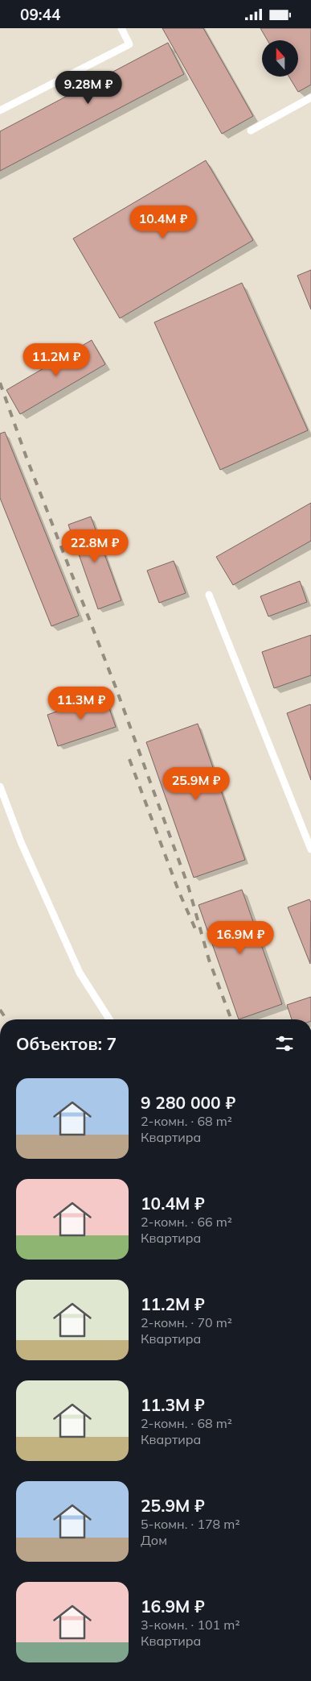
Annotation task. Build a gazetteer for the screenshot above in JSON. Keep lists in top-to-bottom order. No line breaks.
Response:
{"north":"top","page":{"status":"09:44","price":["9.28M ₽","10.4M ₽","11.2M ₽","22.8M ₽","11.3M ₽","25.9M ₽","16.9M ₽"],"heading":"Объектов: 7","list":[{"name":"9 280 000 ₽","note":"2-комн. · 68 m² · Квартира"},{"name":"10.4M ₽","note":"2-комн. · 66 m² · Квартира"},{"name":"11.2M ₽","note":"2-комн. · 70 m² · Квартира"},{"name":"11.3M ₽","note":"2-комн. · 68 m² · Квартира"},{"name":"25.9M ₽","note":"5-комн. · 178 m² · Дом"},{"name":"16.9M ₽","note":"3-комн. · 101 m² · Квартира"}]}}
